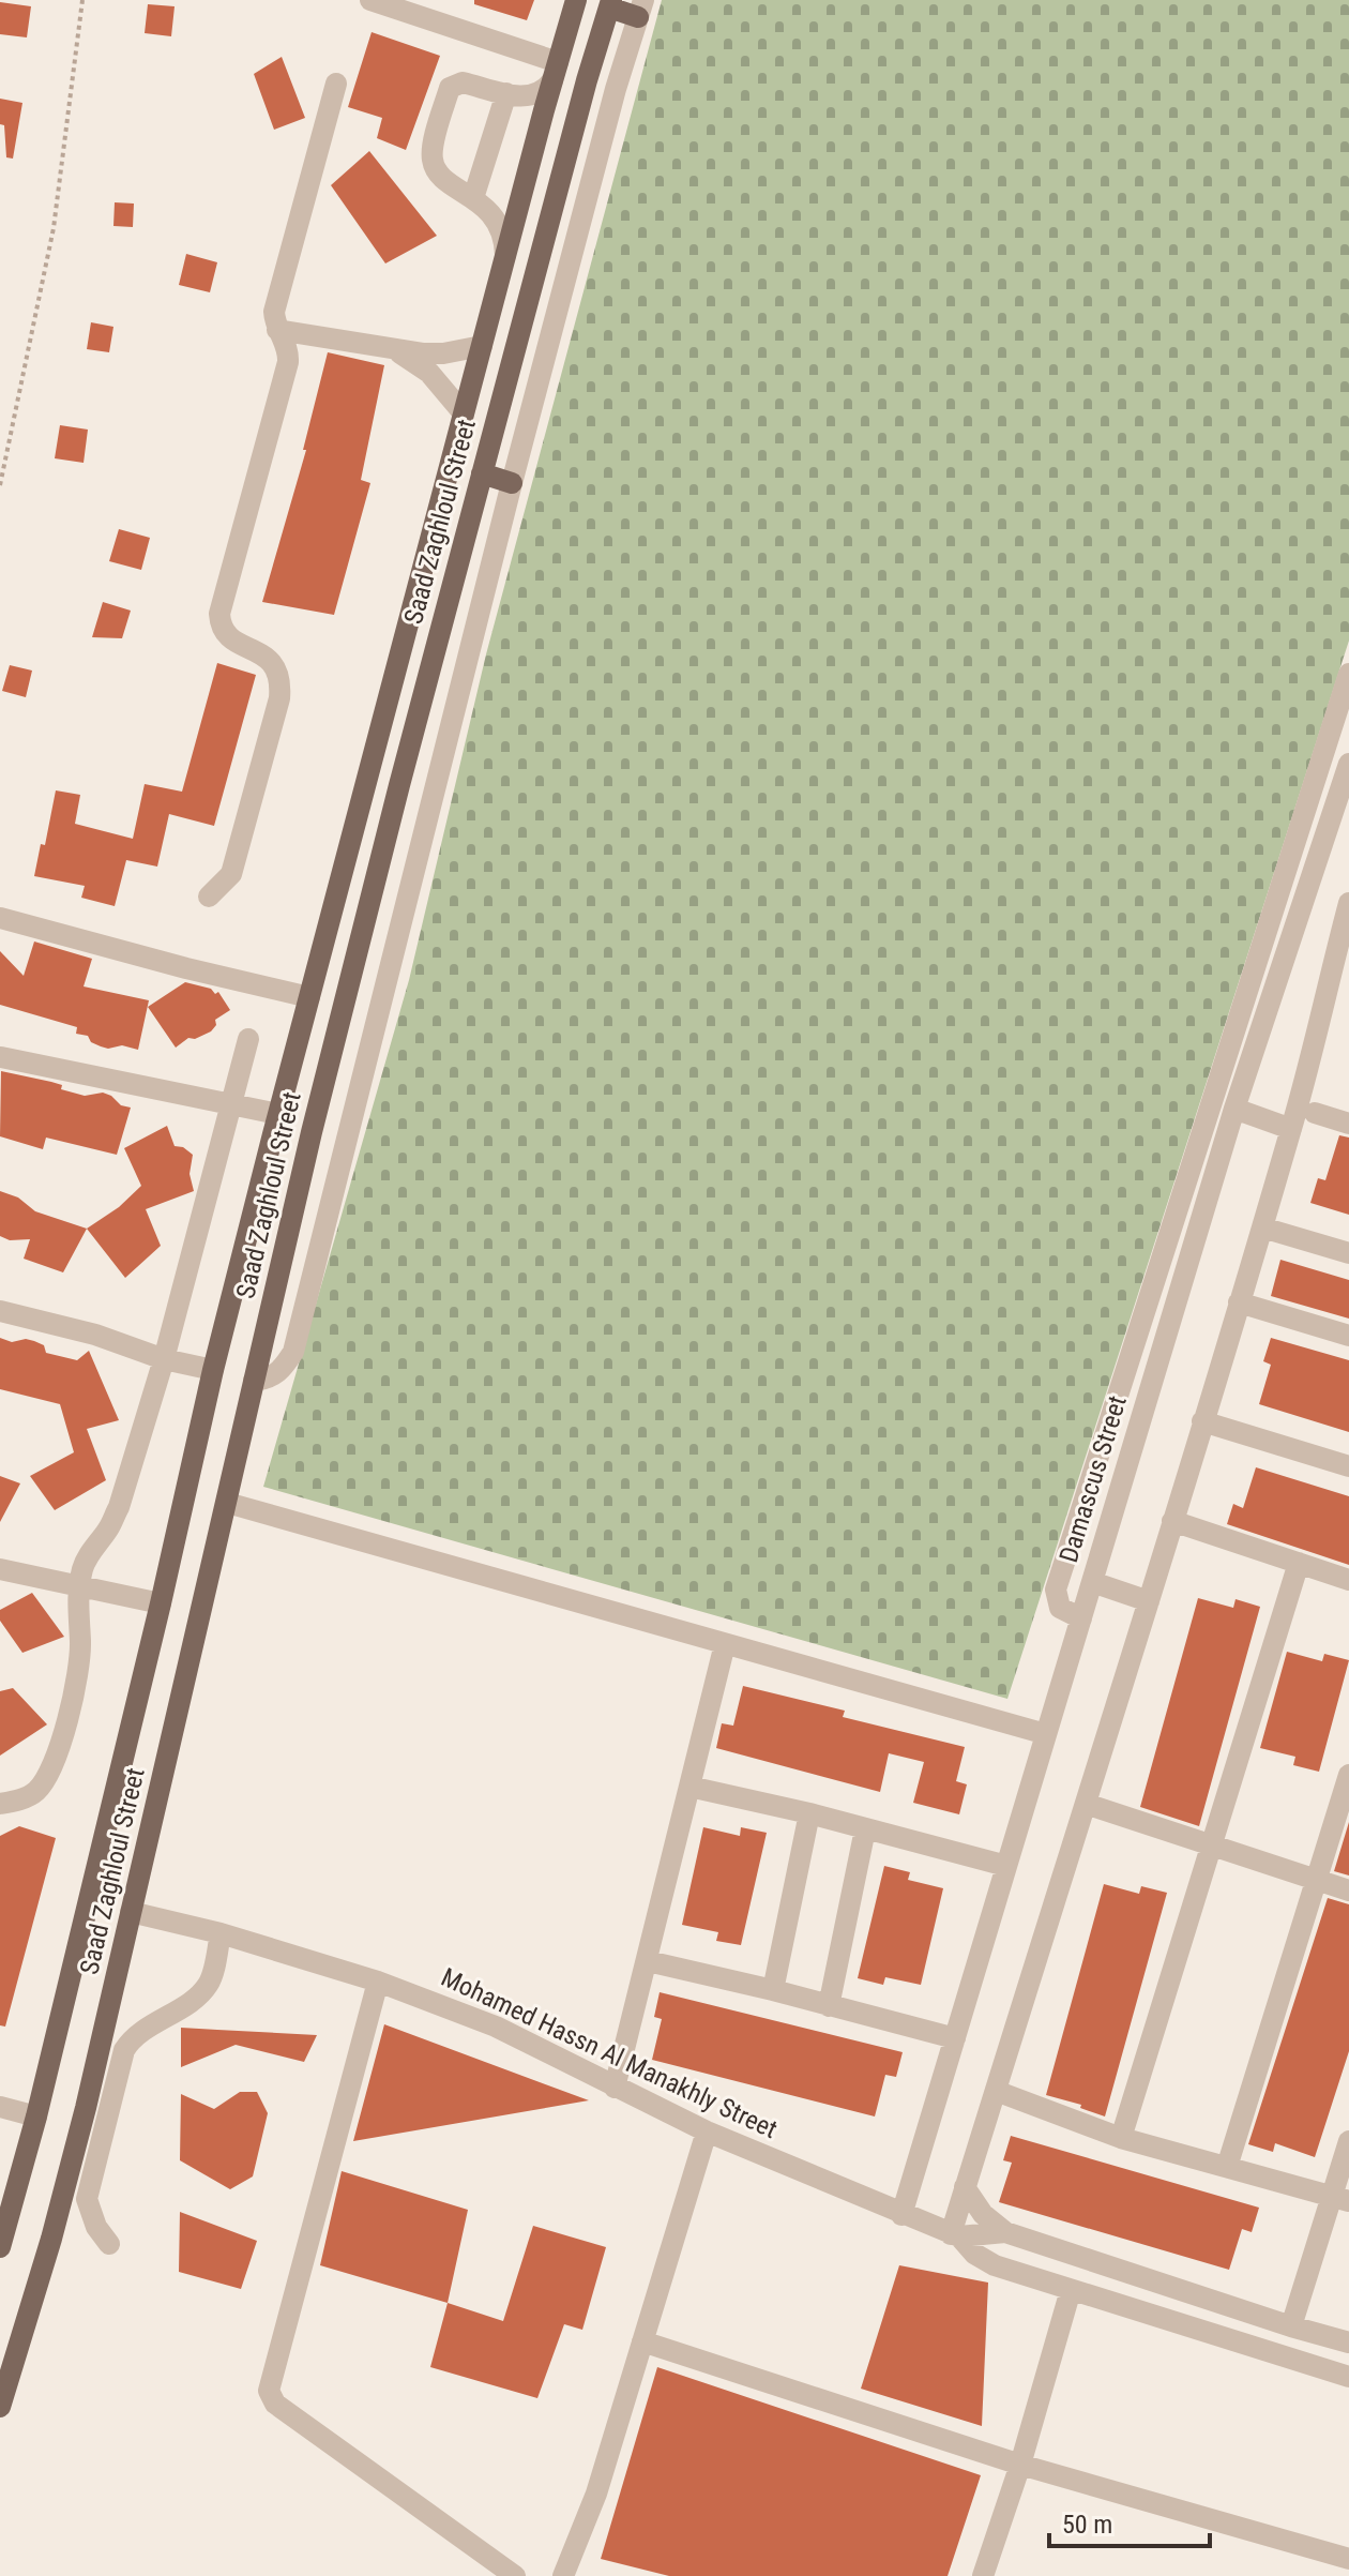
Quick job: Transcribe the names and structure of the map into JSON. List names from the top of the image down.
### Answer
{
  "streets": {
    "main road": ["Saad Zaghloul Street"],
    "street": ["Damascus Street", "Mohamed Hassn Al Manakhly Street"]
  },
  "crossings": [
    ["Saad Zaghloul Street", "Mohamed Hassn Al Manakhly Street"],
    ["Damascus Street", "Mohamed Hassn Al Manakhly Street"]
  ],
  "scale_bar": "50 m"
}
